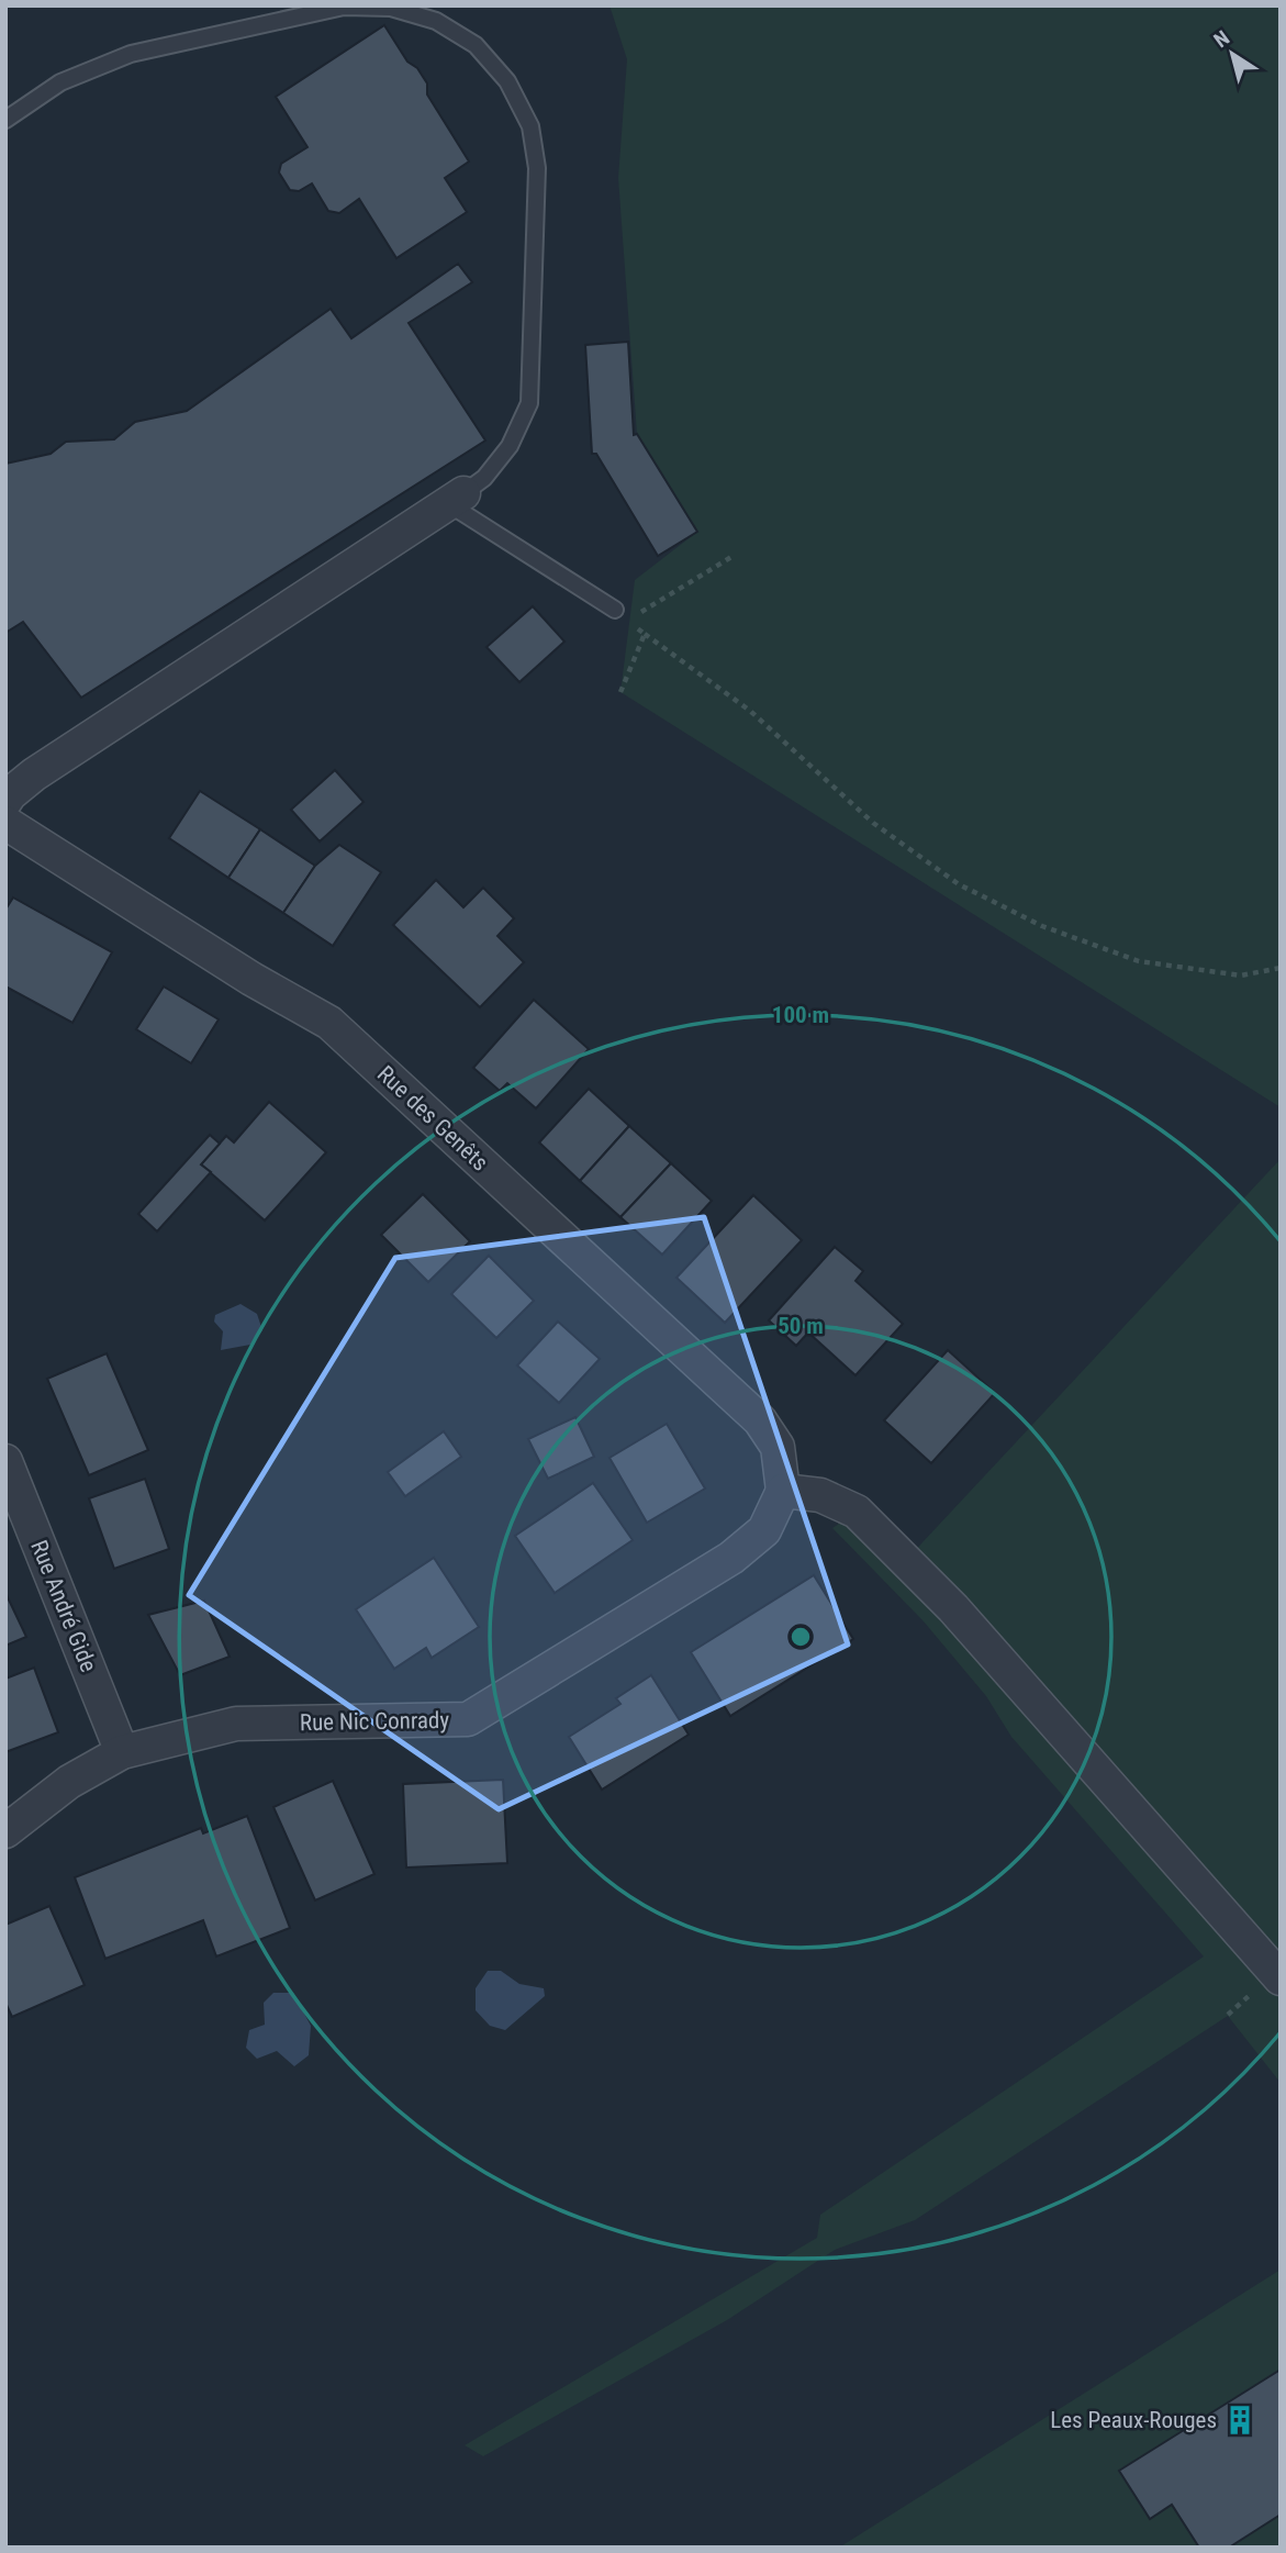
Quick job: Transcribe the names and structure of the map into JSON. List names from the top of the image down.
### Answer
{
  "streets": {
    "street": ["Rue des Genêts", "Rue André Gide", "Rue Nic Conrady"]
  },
  "crossings": [
    ["Rue des Genêts", "Rue Nic Conrady"],
    ["Rue André Gide", "Rue Nic Conrady"]
  ],
  "places": {
    "building": ["Les Peaux-Rouges"]
  },
  "north": "top left",
  "rings": ["100 m", "50 m"]
}
